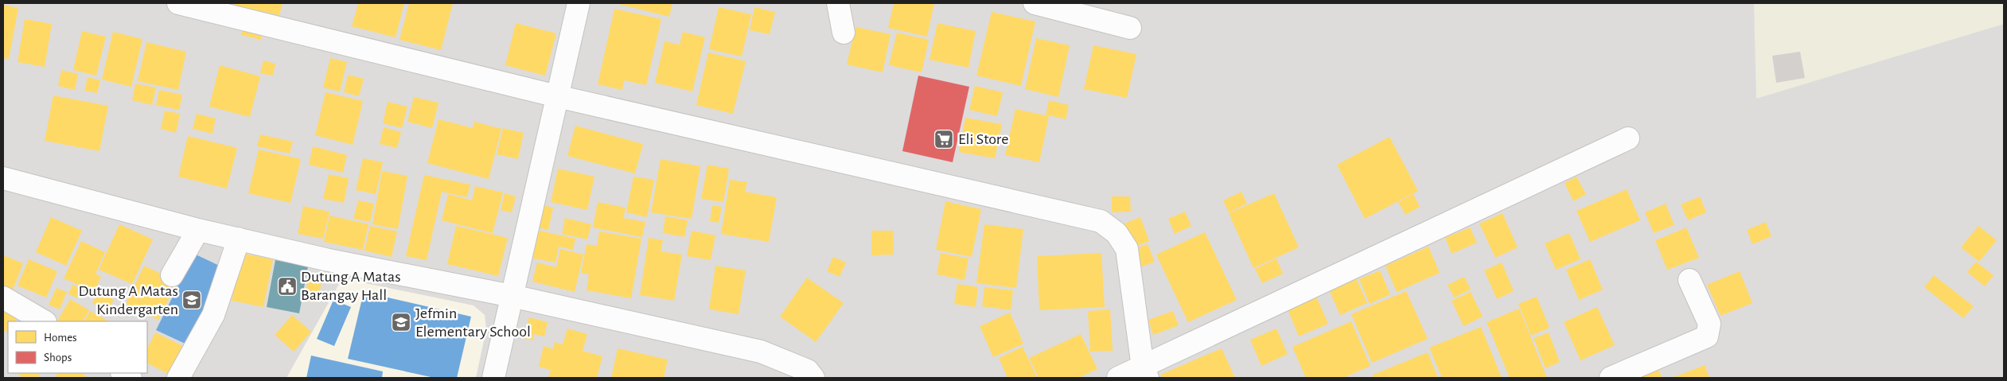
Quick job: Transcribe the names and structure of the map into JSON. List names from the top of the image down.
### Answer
{
  "places": {
    "supermarket": ["Eli Store"],
    "public building": ["Dutung A Matas Barangay Hall"],
    "school or university": ["Dutung A Matas Kindergarten", "Jefmin Elementary School"]
  },
  "legend": ["Homes", "Shops"]
}
